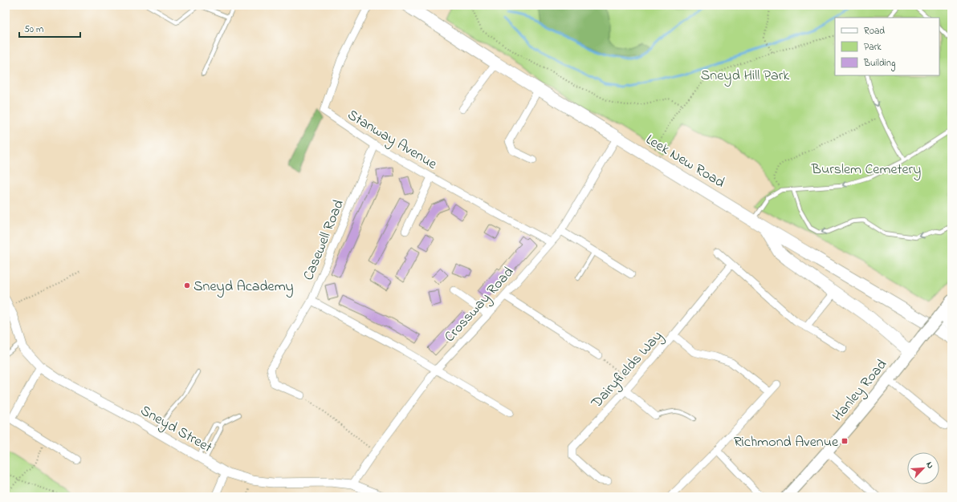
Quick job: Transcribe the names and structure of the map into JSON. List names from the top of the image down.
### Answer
{
  "streets": {
    "highway": ["Leek New Road"],
    "main road": ["Hanley Road"],
    "street": [
      "Stanway Avenue",
      "Casewell Road",
      "Crossway Road",
      "Dairyfields Way",
      "Sneyd Street"
    ]
  },
  "crossings": [
    ["Stanway Avenue", "Casewell Road"],
    ["Stanway Avenue", "Crossway Road"],
    ["Leek New Road", "Crossway Road"],
    ["Crossway Road", "Sneyd Street"]
  ],
  "parks": ["Sneyd Hill Park", "Burslem Cemetery"],
  "places": {
    "other": ["Sneyd Academy"],
    "transit": ["Richmond Avenue"]
  },
  "legend": ["Road", "Park", "Building"],
  "scale_bar": "50 m",
  "north": "top right"
}
